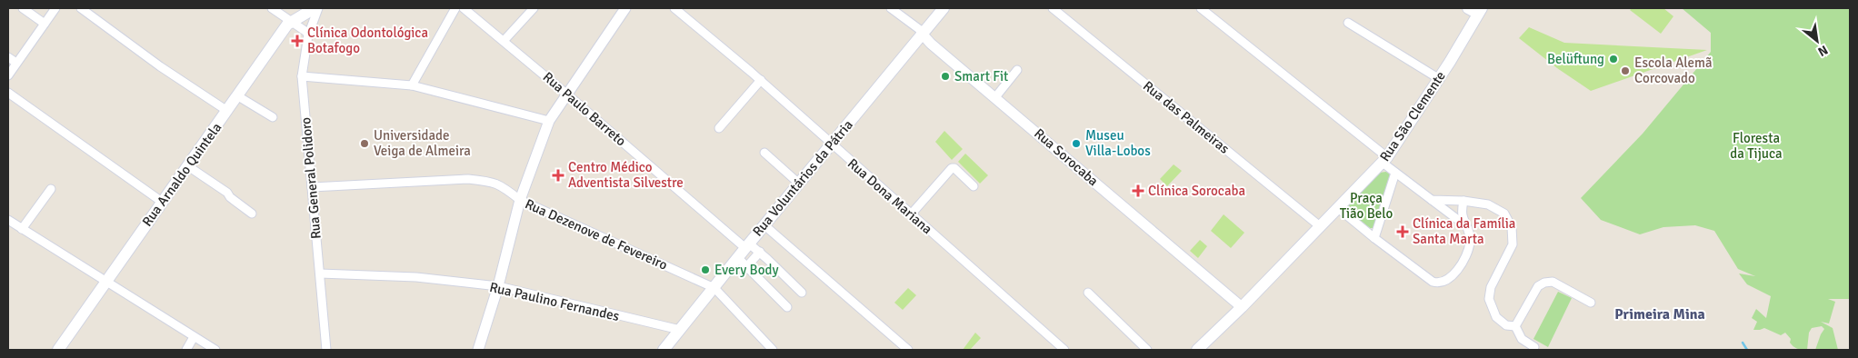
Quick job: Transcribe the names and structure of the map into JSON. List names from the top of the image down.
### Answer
{
  "streets": {
    "main road": ["Rua São Clemente", "Rua Arnaldo Quintela", "Rua Voluntários da Pátria"],
    "street": [
      "Rua Paulo Barreto",
      "Rua das Palmeiras",
      "Rua Sorocaba",
      "Rua General Polidoro",
      "Rua Dona Mariana",
      "Rua Dezenove de Fevereiro",
      "Rua Paulino Fernandes"
    ]
  },
  "crossings": [
    ["Rua Paulo Barreto", "Rua Voluntários da Pátria"],
    ["Rua São Clemente", "Rua das Palmeiras"],
    ["Rua São Clemente", "Rua Sorocaba"],
    ["Rua Sorocaba", "Rua Voluntários da Pátria"],
    ["Rua General Polidoro", "Rua Dezenove de Fevereiro"],
    ["Rua General Polidoro", "Rua Paulino Fernandes"],
    ["Rua Voluntários da Pátria", "Rua Dona Mariana"],
    ["Rua Voluntários da Pátria", "Rua Dezenove de Fevereiro"],
    ["Rua Voluntários da Pátria", "Rua Paulino Fernandes"]
  ],
  "districts": ["Primeira Mina"],
  "parks": ["Floresta da Tijuca", "Praça Tião Belo"],
  "places": {
    "health": [
      "Clínica Odontológica Botafogo",
      "Centro Médico Adventista Silvestre",
      "Clínica Sorocaba",
      "Clínica da Família Santa Marta"
    ],
    "other": [
      "Belüftung",
      "Escola Alemã Corcovado",
      "Smart Fit",
      "Universidade Veiga de Almeira",
      "Museu Villa-Lobos",
      "Every Body"
    ]
  },
  "north": "bottom right"
}
